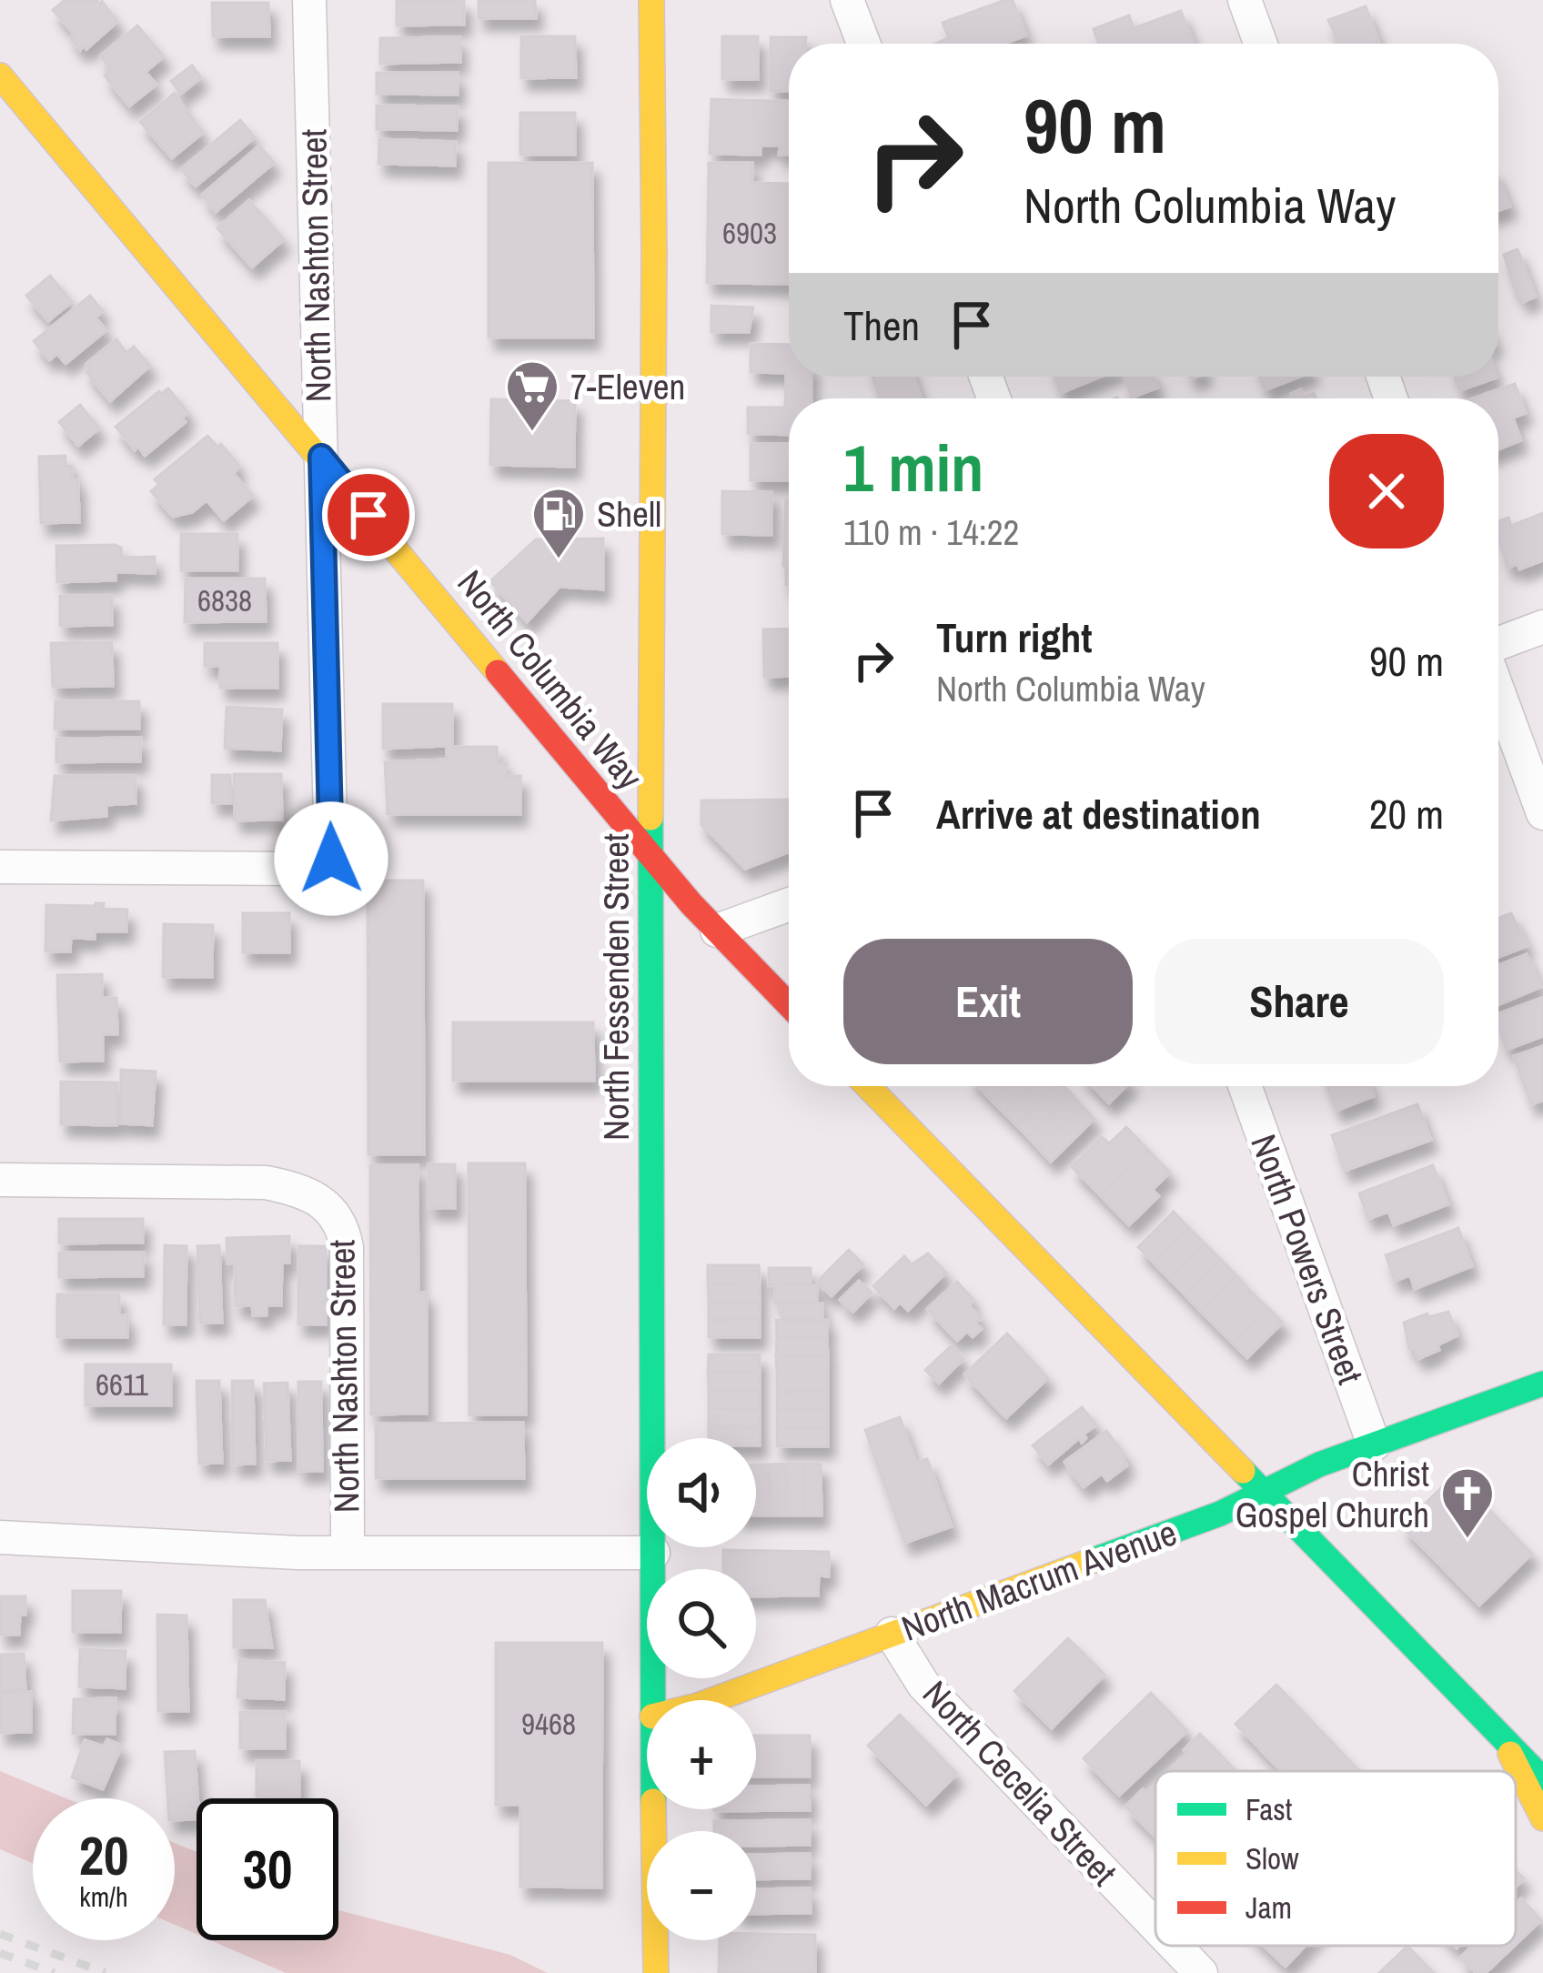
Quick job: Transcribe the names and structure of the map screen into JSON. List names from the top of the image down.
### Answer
{
  "streets": {
    "street": [
      "North Nashton Street",
      "North Columbia Way",
      "North Fessenden Street",
      "North Powers Street",
      "North Macrum Avenue",
      "North Cecelia Street"
    ]
  },
  "crossings": [
    ["North Nashton Street", "North Columbia Way"],
    ["North Columbia Way", "North Fessenden Street"],
    ["North Powers Street", "North Macrum Avenue"],
    ["North Macrum Avenue", "North Cecelia Street"]
  ],
  "places": {
    "supermarket": ["7-Eleven"],
    "fuel station": ["Shell"],
    "church": ["Christ Gospel Church"]
  },
  "house_numbers": [
    "6903",
    "6838",
    "6611",
    "9468"
  ],
  "legend": ["Fast", "Slow", "Jam"],
  "page": {
    "turn": ["90 m", "North Columbia Way"],
    "then": "Then",
    "heading": ["1 min", "110 m · 14:22"],
    "list": [
      {
        "name": "Turn right",
        "note": "North Columbia Way",
        "value": "90 m"
      },
      {
        "name": "Arrive at destination",
        "value": "20 m"
      }
    ],
    "buttons": ["Exit", "Share"],
    "map_buttons": ["+", "−"],
    "speed": "20 km/h",
    "limit": "30"
  }
}
